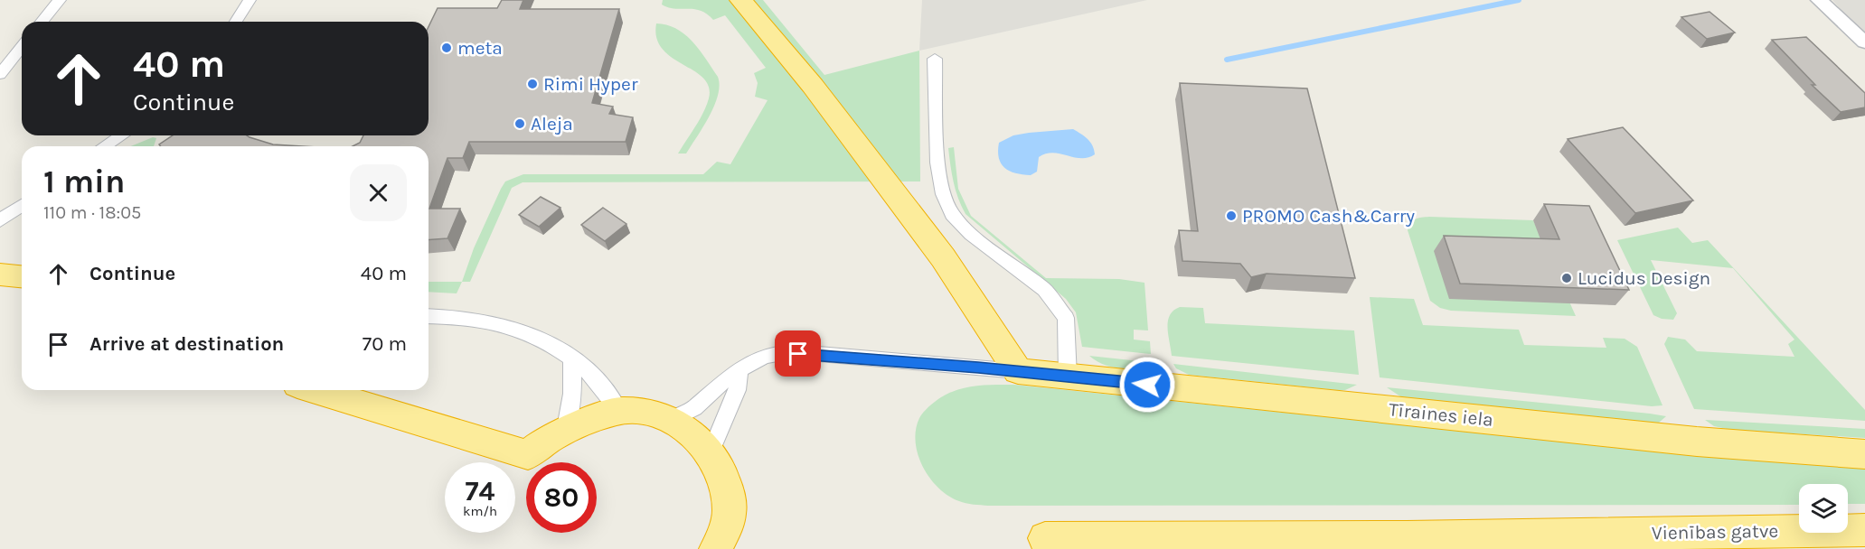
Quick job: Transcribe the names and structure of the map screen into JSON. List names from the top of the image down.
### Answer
{
  "streets": {
    "highway": ["Tīraines iela", "Vienības gatve"]
  },
  "places": [
    "meta",
    "Rimi Hyper",
    "Aleja",
    "PROMO Cash&Carry",
    "Lucidus Design"
  ],
  "page": {
    "turn": ["40 m", "Continue"],
    "heading": ["1 min", "110 m · 18:05"],
    "list": [
      {
        "name": "Continue",
        "value": "40 m"
      },
      {
        "name": "Arrive at destination",
        "value": "70 m"
      }
    ],
    "speed": "74 km/h",
    "limit": "80"
  }
}
